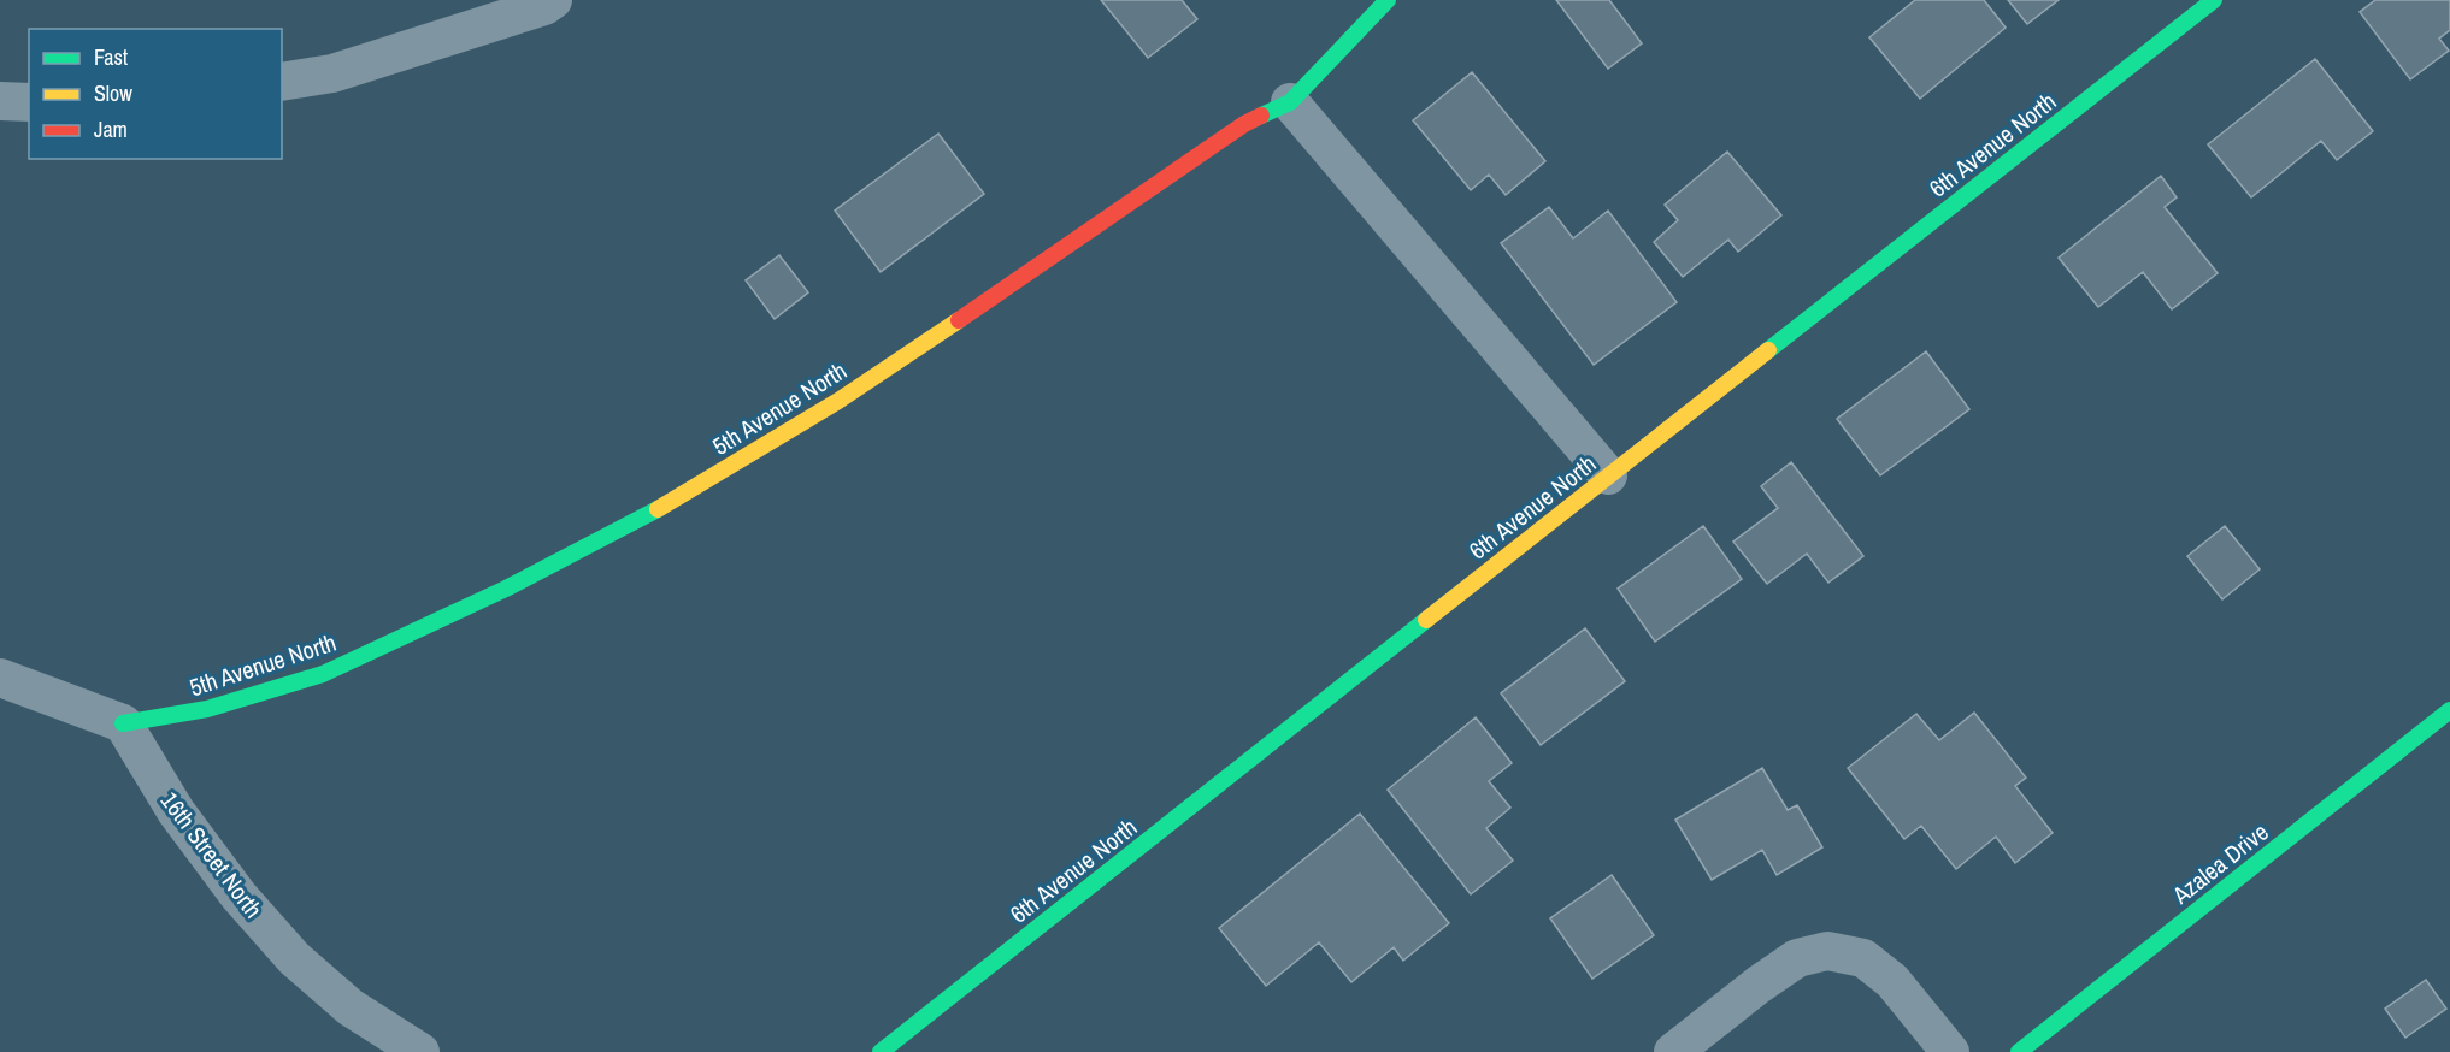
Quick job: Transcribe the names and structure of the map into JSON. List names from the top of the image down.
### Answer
{
  "streets": {
    "street": [
      "6th Avenue North",
      "5th Avenue North",
      "16th Street North",
      "Azalea Drive"
    ]
  },
  "crossings": [
    ["5th Avenue North", "16th Street North"]
  ],
  "legend": ["Fast", "Slow", "Jam"]
}
